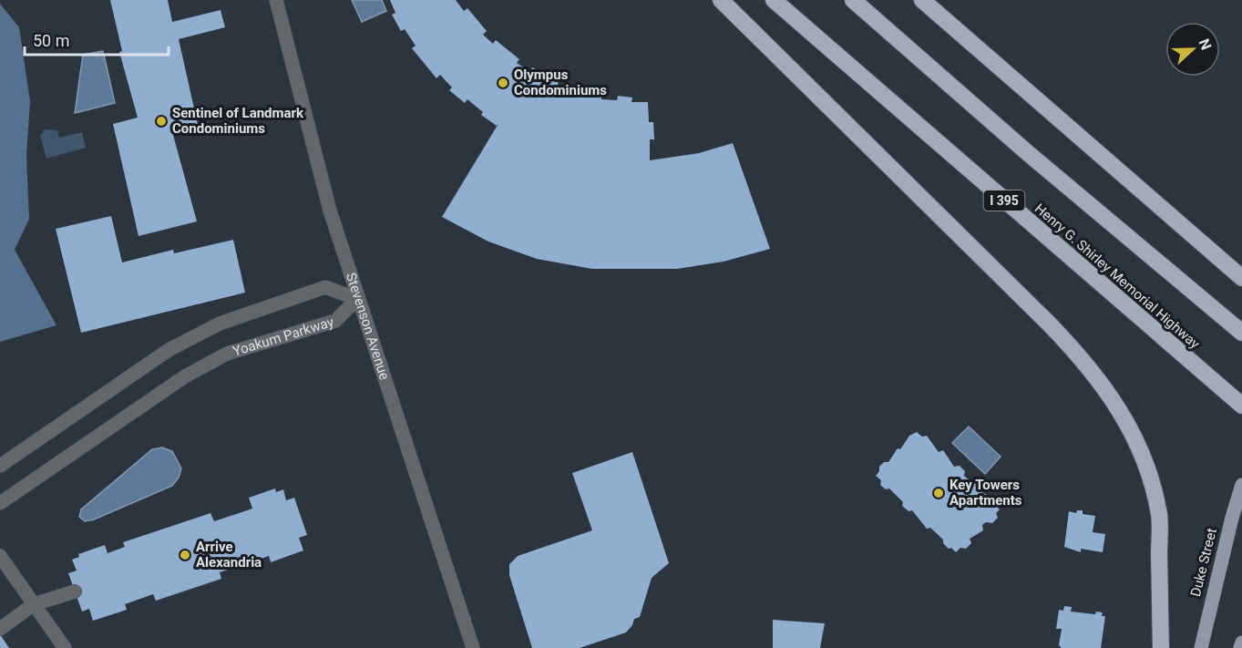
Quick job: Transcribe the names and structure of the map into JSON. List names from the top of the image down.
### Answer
{
  "streets": {
    "highway": ["I 395", "Henry G. Shirley Memorial Highway"],
    "main road": ["Duke Street"],
    "street": ["Stevenson Avenue", "Yoakum Parkway"]
  },
  "crossings": [
    ["Stevenson Avenue", "Yoakum Parkway"]
  ],
  "places": [
    "Olympus Condominiums",
    "Sentinel of Landmark Condominiums",
    "Key Towers Apartments",
    "Arrive Alexandria"
  ],
  "scale_bar": "50 m",
  "north": "right"
}
